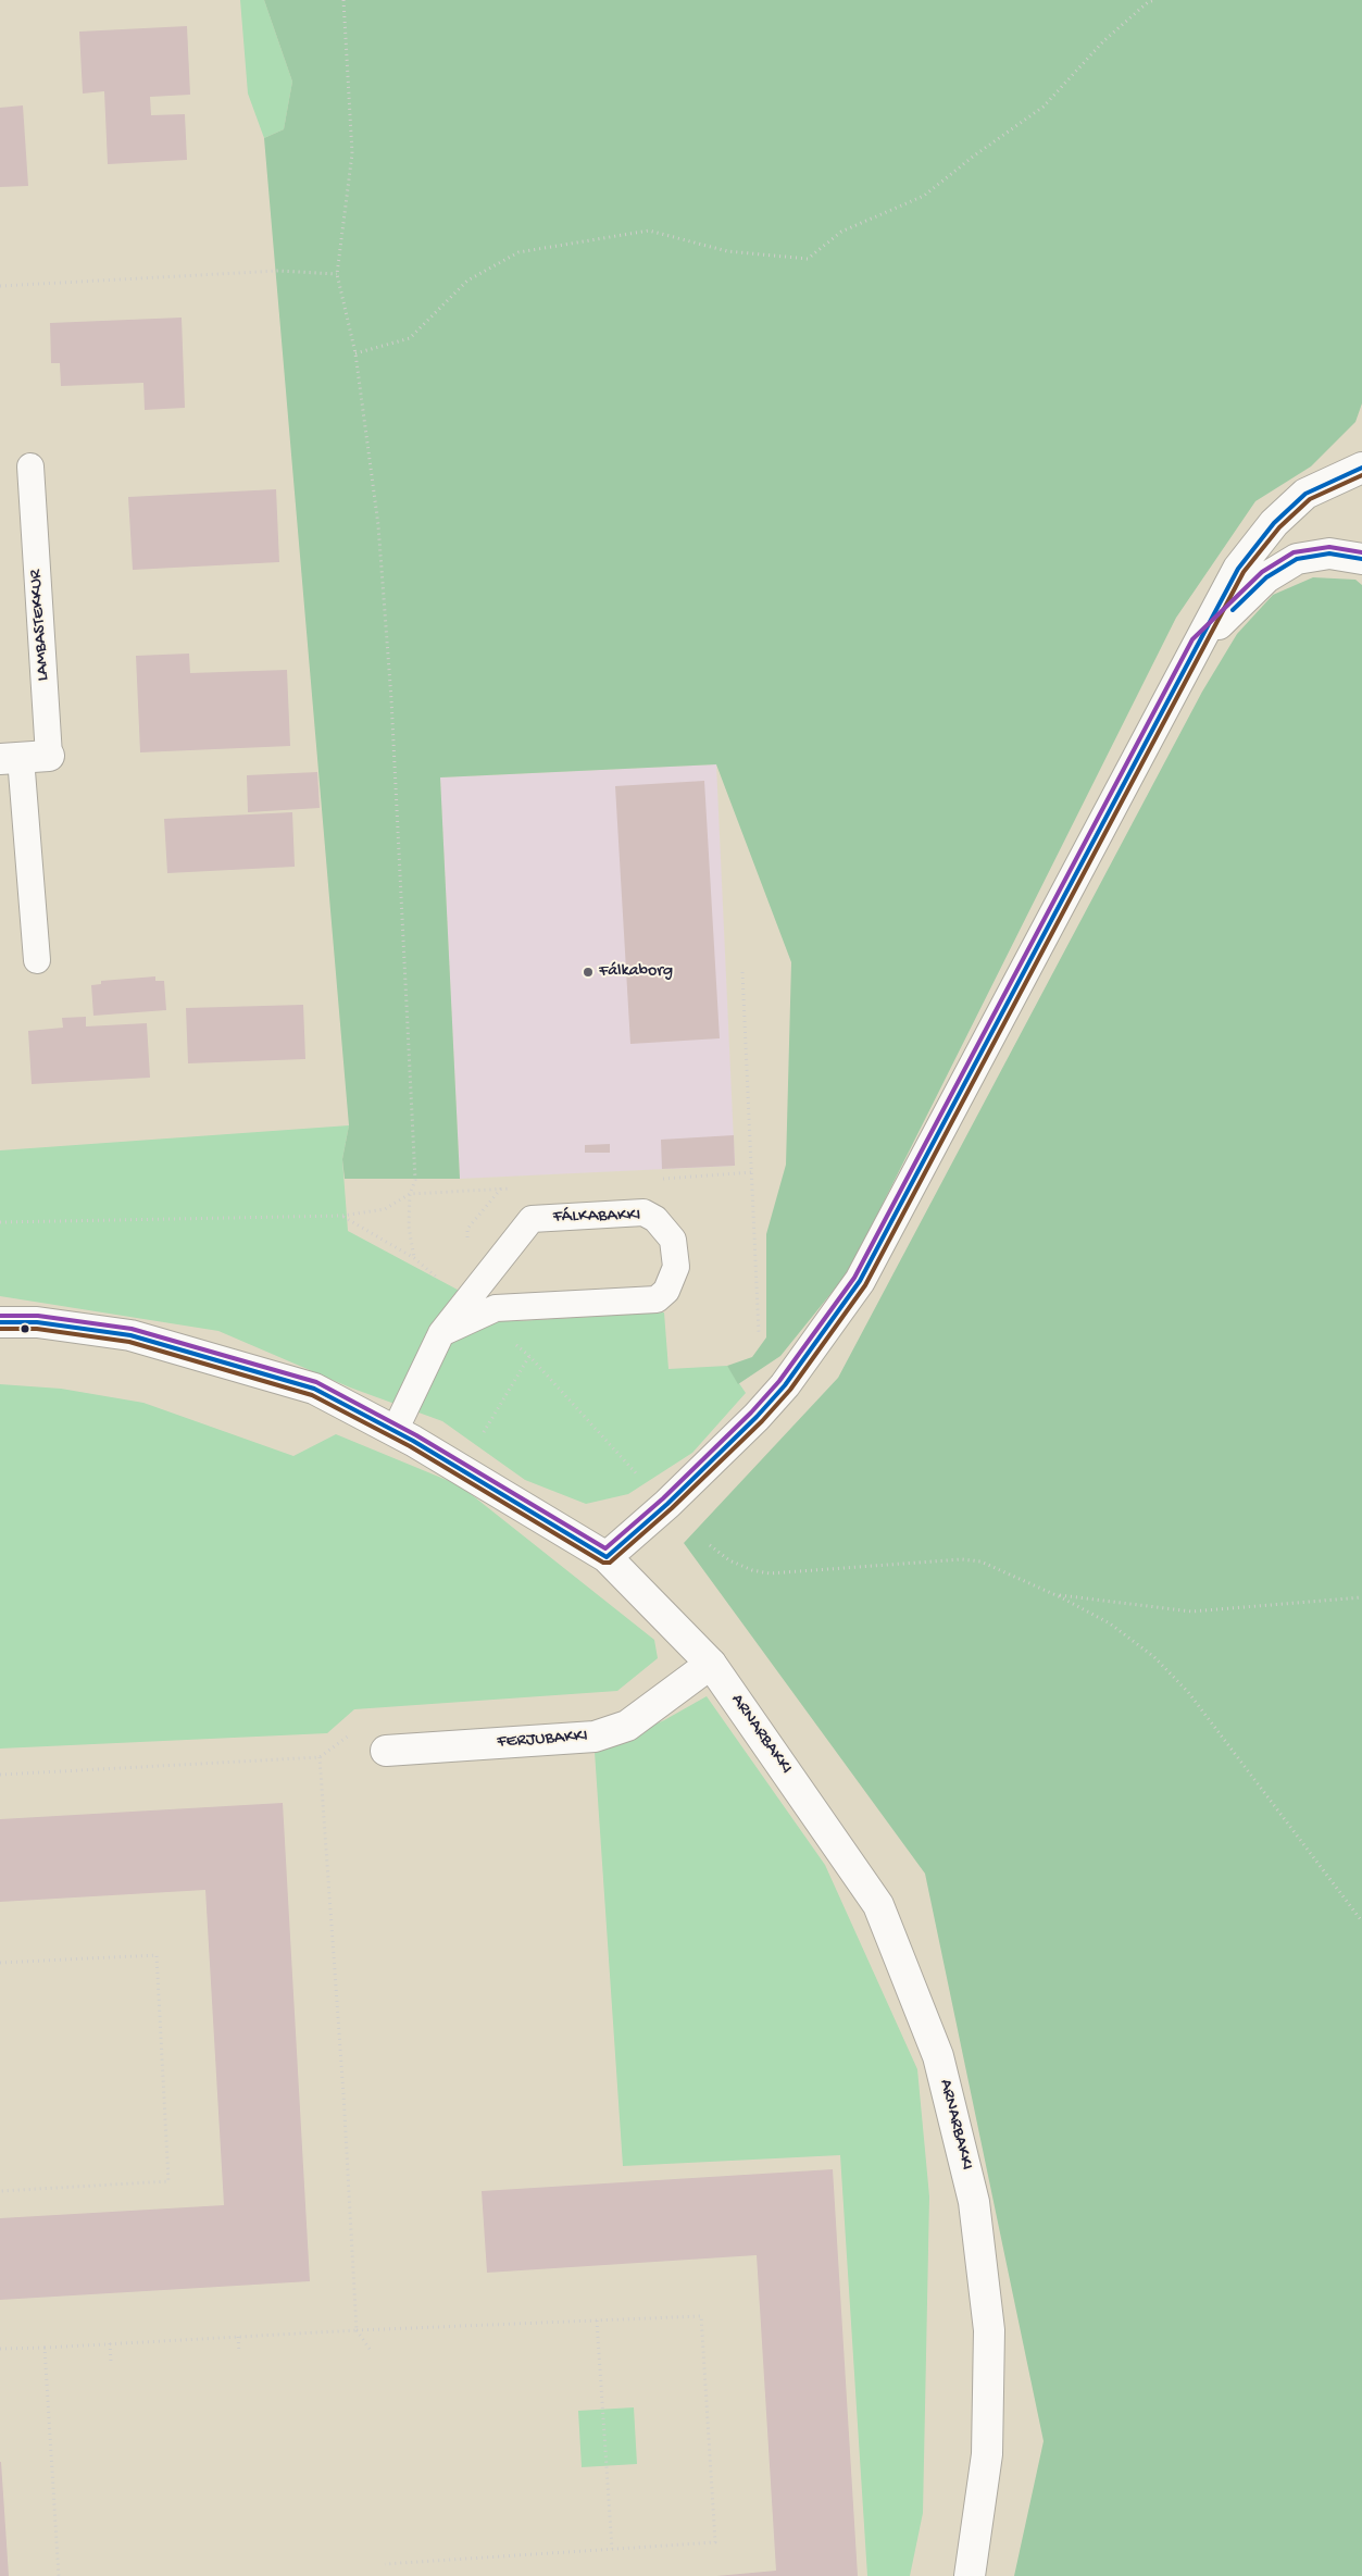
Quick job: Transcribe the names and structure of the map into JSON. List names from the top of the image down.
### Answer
{
  "streets": {
    "street": ["ARNARBAKKI", "FERJUBAKKI"],
    "lane": ["LAMBASTEKKUR", "FÁLKABAKKI"]
  },
  "crossings": [
    ["FÁLKABAKKI", "ARNARBAKKI"],
    ["ARNARBAKKI", "FERJUBAKKI"]
  ],
  "places": ["Fálkaborg"]
}
